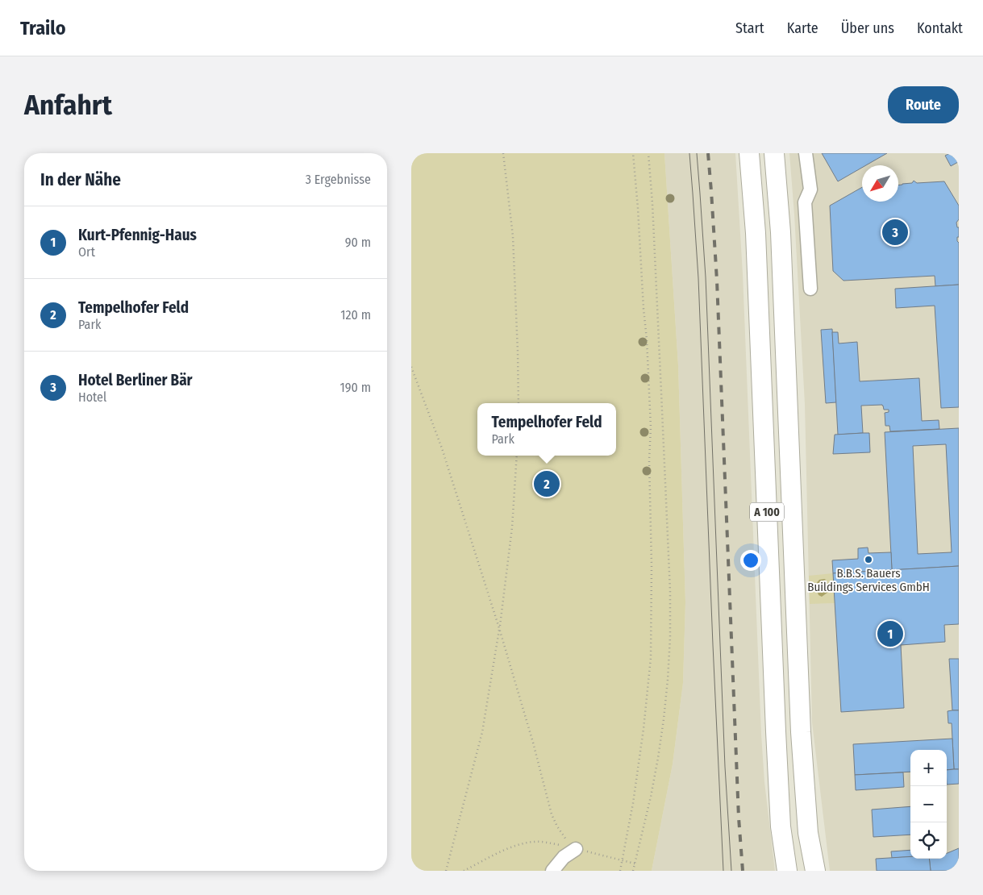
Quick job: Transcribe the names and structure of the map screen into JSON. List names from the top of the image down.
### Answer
{
  "streets": {
    "highway": ["A 100"]
  },
  "places": ["B.B.S. Bauers Buildings Services GmbH"],
  "north": "bottom left",
  "page": {
    "header": "Trailo",
    "nav": [
      "Start",
      "Karte",
      "Über uns",
      "Kontakt"
    ],
    "buttons": "Route",
    "title": "Anfahrt",
    "heading": ["In der Nähe", "3 Ergebnisse"],
    "list": [
      {
        "mark": "1",
        "name": "Kurt-Pfennig-Haus",
        "note": "Ort",
        "value": "90 m"
      },
      {
        "mark": "2",
        "name": "Tempelhofer Feld",
        "note": "Park",
        "value": "120 m"
      },
      {
        "mark": "3",
        "name": "Hotel Berliner Bär",
        "note": "Hotel",
        "value": "190 m"
      }
    ],
    "pins": ["3", "2", "1"],
    "popup": ["Tempelhofer Feld", "Park"],
    "map_buttons": ["+", "−"]
  }
}
